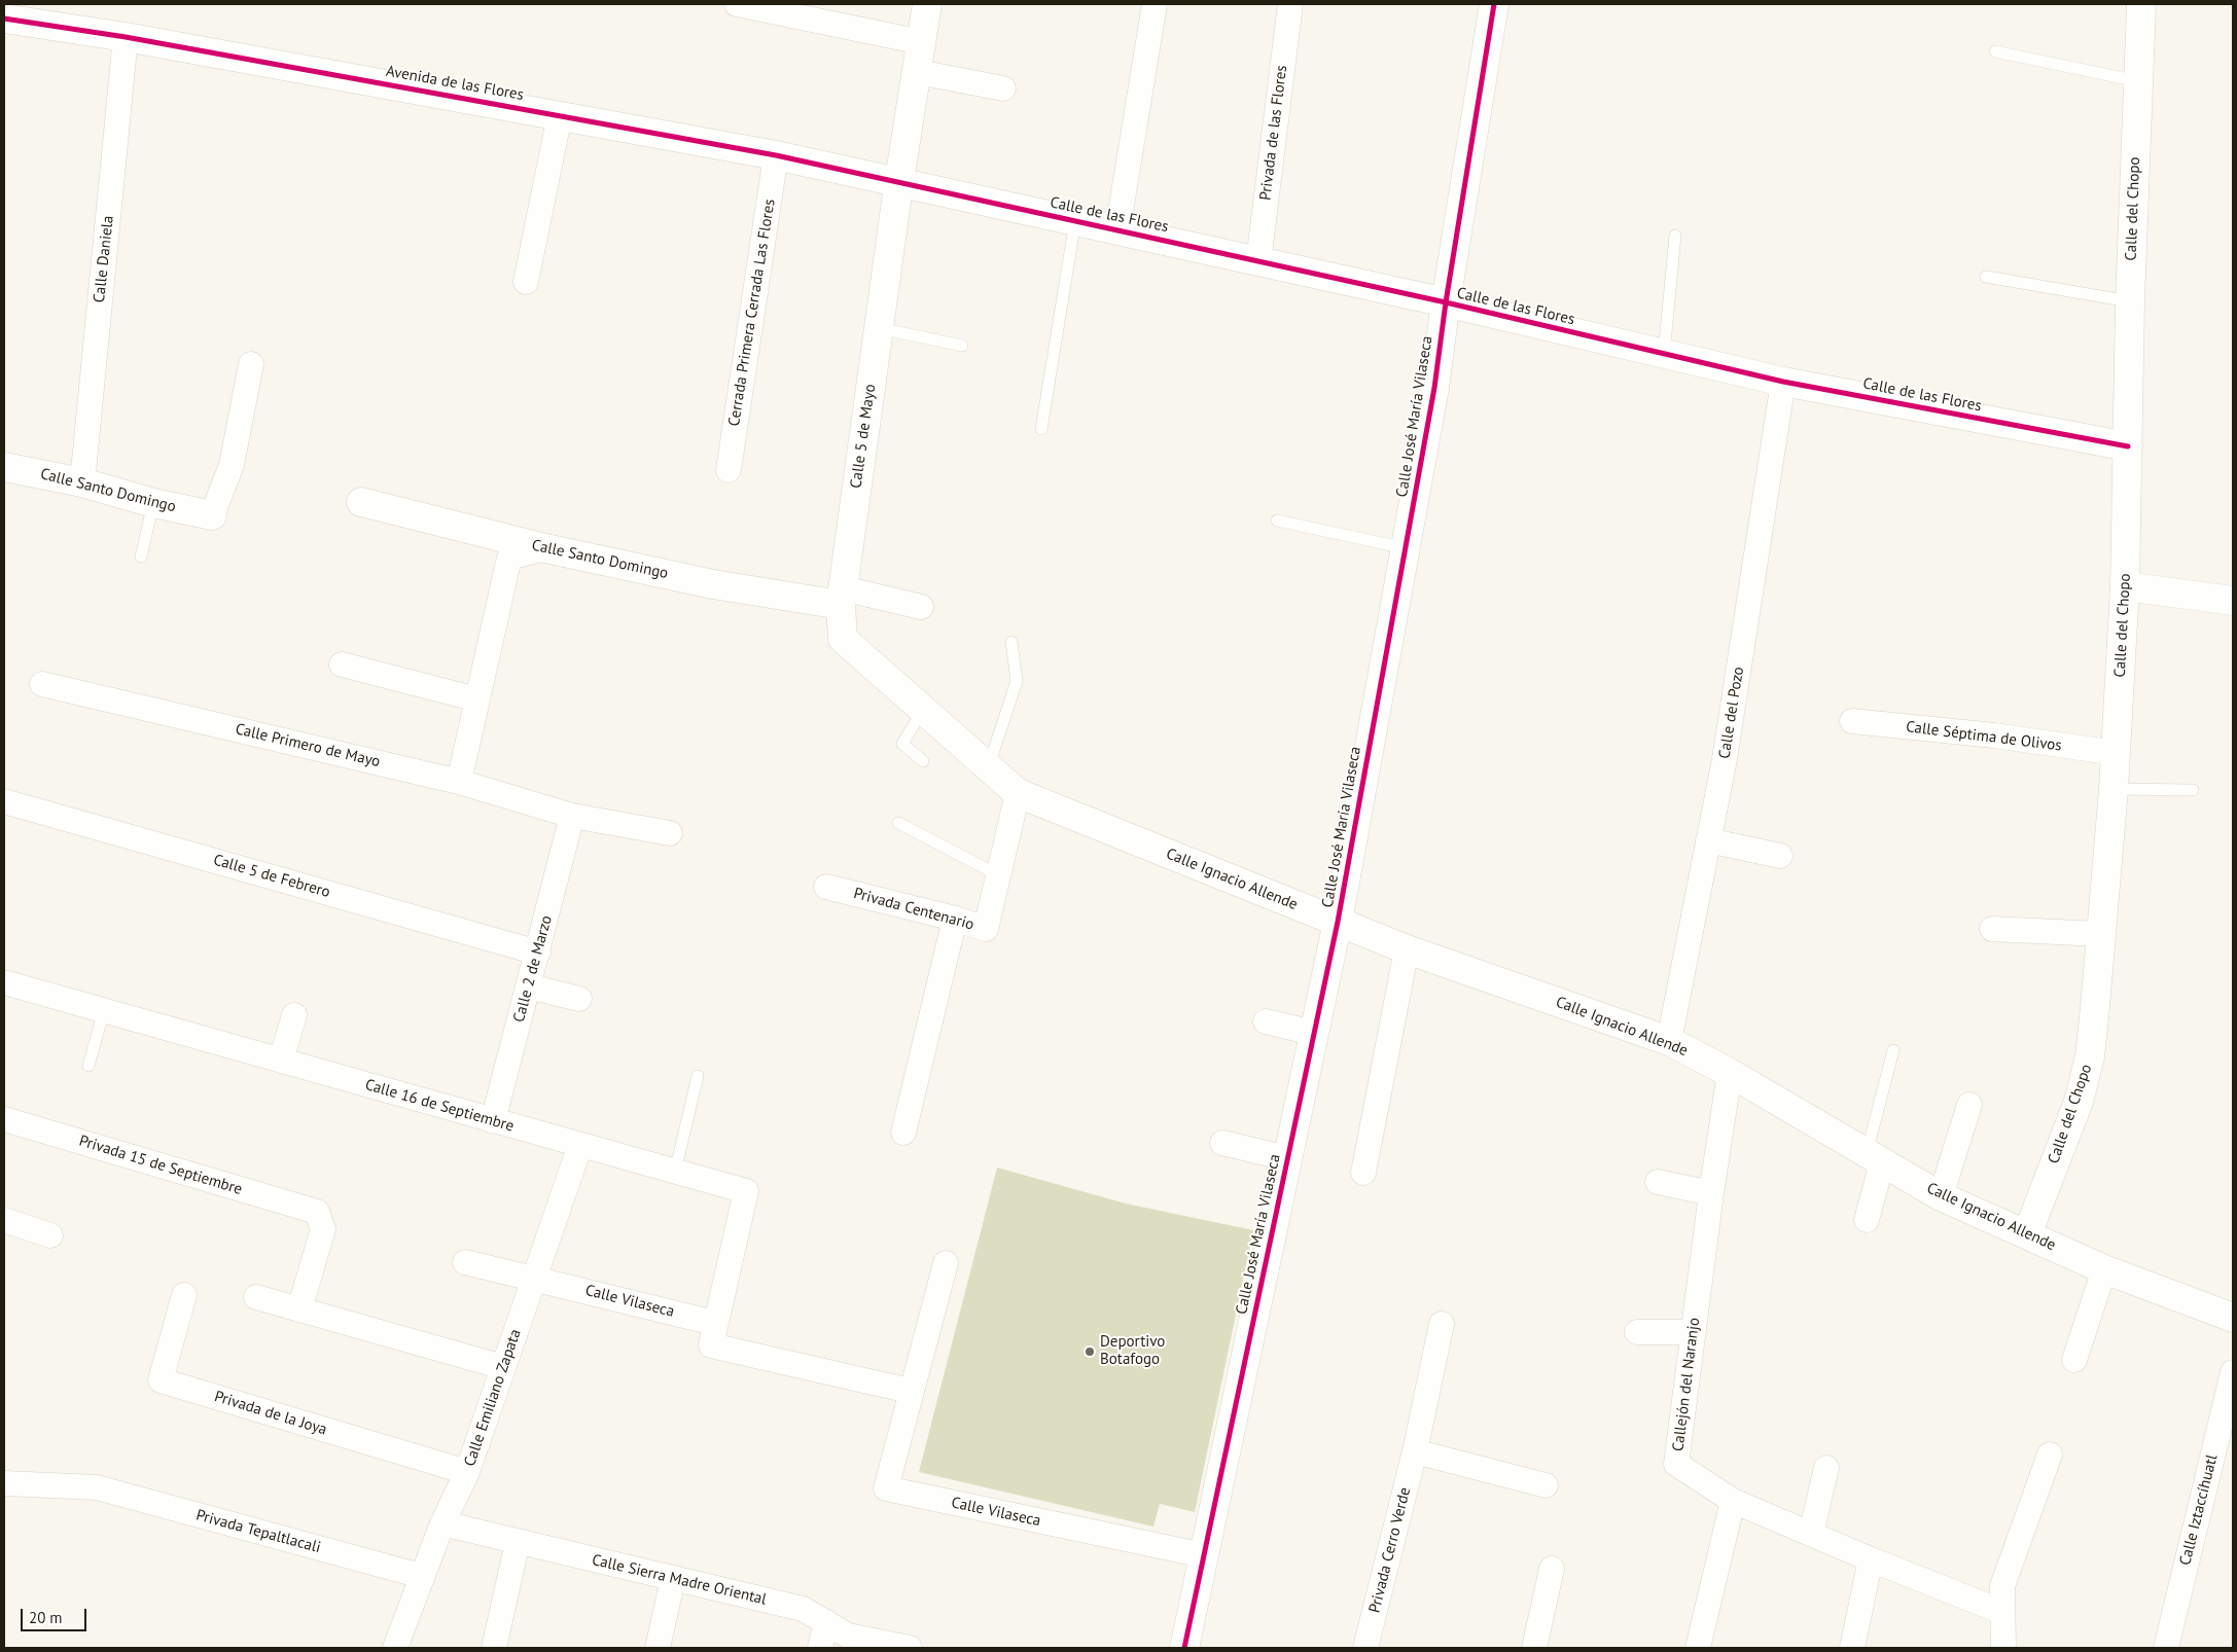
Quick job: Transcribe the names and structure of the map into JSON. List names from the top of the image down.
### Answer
{
  "streets": {
    "street": [
      "Avenida de las Flores",
      "Privada de las Flores",
      "Calle del Chopo",
      "Calle de las Flores",
      "Calle Daniela",
      "Cerrada Primera Cerrada Las Flores",
      "Calle José María Vilaseca",
      "Calle 5 de Mayo",
      "Calle Santo Domingo",
      "Calle del Pozo",
      "Calle Séptima de Olivos",
      "Calle Primero de Mayo",
      "Calle 5 de Febrero",
      "Calle Ignacio Allende",
      "Privada Centenario",
      "Calle 2 de Marzo",
      "Calle 16 de Septiembre",
      "Privada 15 de Septiembre",
      "Calle Vilaseca",
      "Callejón del Naranjo",
      "Calle Emiliano Zapata",
      "Privada de la Joya",
      "Calle Iztaccíhuatl",
      "Privada Tepaltlacali",
      "Privada Cerro Verde",
      "Calle Sierra Madre Oriental"
    ]
  },
  "crossings": [
    ["Avenida de las Flores", "Calle de las Flores"],
    ["Avenida de las Flores", "Calle Daniela"],
    ["Avenida de las Flores", "Cerrada Primera Cerrada Las Flores"],
    ["Avenida de las Flores", "Calle 5 de Mayo"],
    ["Privada de las Flores", "Calle de las Flores"],
    ["Calle del Chopo", "Calle de las Flores"],
    ["Calle del Chopo", "Calle Séptima de Olivos"],
    ["Calle del Chopo", "Calle Ignacio Allende"],
    ["Calle de las Flores", "Calle José María Vilaseca"],
    ["Calle de las Flores", "Calle 5 de Mayo"],
    ["Calle de las Flores", "Calle del Pozo"],
    ["Calle Daniela", "Calle Santo Domingo"],
    ["Calle José María Vilaseca", "Calle Ignacio Allende"],
    ["Calle José María Vilaseca", "Calle Vilaseca"],
    ["Calle 5 de Mayo", "Calle Santo Domingo"],
    ["Calle 5 de Mayo", "Calle Ignacio Allende"],
    ["Calle 5 de Mayo", "Privada Centenario"],
    ["Calle del Pozo", "Calle Ignacio Allende"],
    ["Calle Primero de Mayo", "Calle 2 de Marzo"],
    ["Calle 5 de Febrero", "Calle 2 de Marzo"],
    ["Calle Ignacio Allende", "Privada Centenario"],
    ["Calle Ignacio Allende", "Callejón del Naranjo"],
    ["Calle 2 de Marzo", "Calle 16 de Septiembre"],
    ["Calle 16 de Septiembre", "Calle Vilaseca"],
    ["Calle 16 de Septiembre", "Calle Emiliano Zapata"],
    ["Calle Vilaseca", "Calle Emiliano Zapata"],
    ["Calle Emiliano Zapata", "Privada de la Joya"],
    ["Calle Emiliano Zapata", "Privada Tepaltlacali"],
    ["Calle Emiliano Zapata", "Calle Sierra Madre Oriental"]
  ],
  "places": ["Deportivo Botafogo"],
  "scale_bar": "20 m"
}
